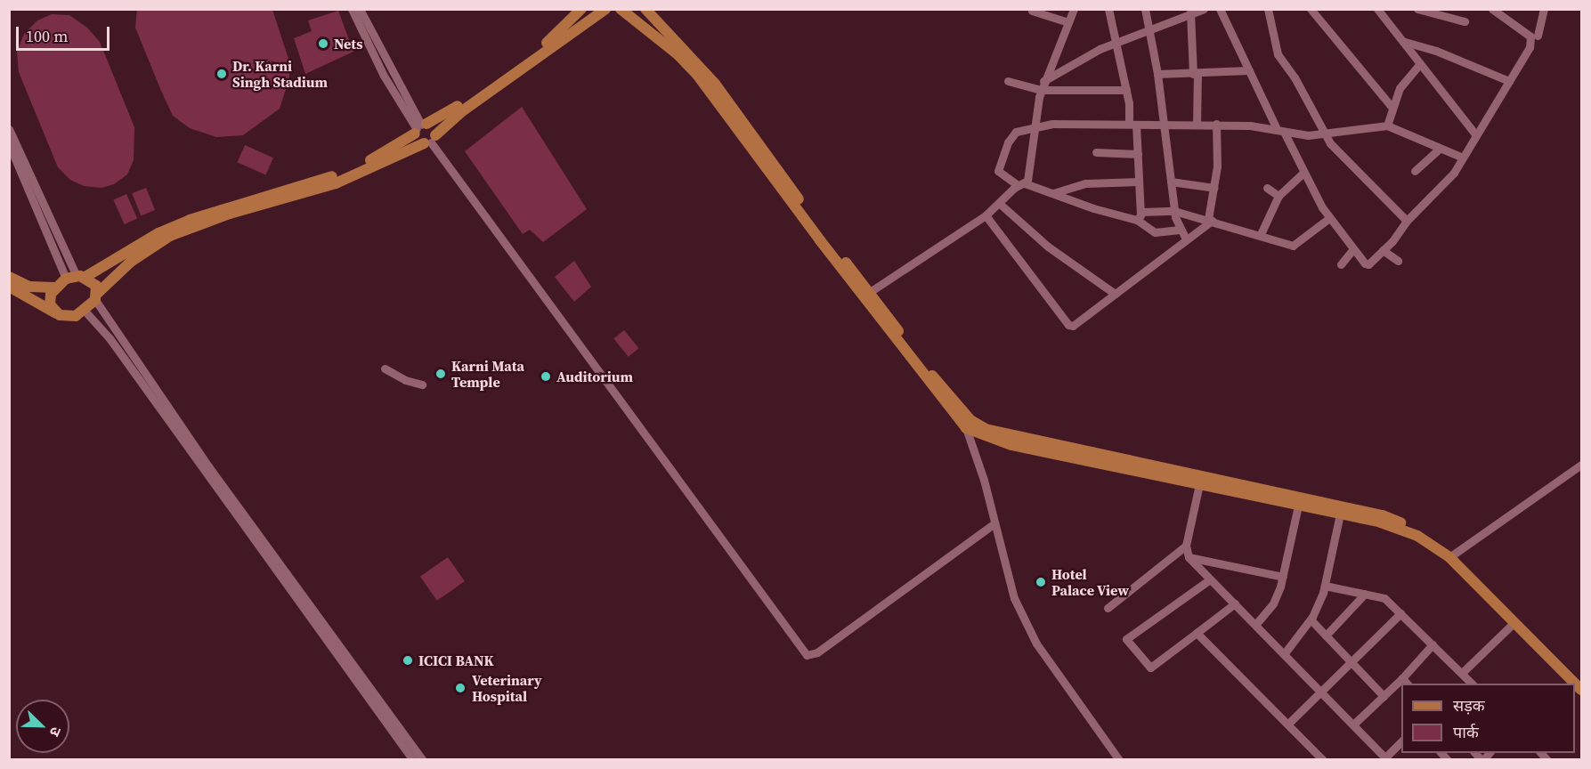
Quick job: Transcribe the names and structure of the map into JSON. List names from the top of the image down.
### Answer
{
  "places": [
    "Nets",
    "Dr. Karni Singh Stadium",
    "Karni Mata Temple",
    "Auditorium",
    "Hotel Palace View",
    "ICICI BANK",
    "Veterinary Hospital"
  ],
  "legend": ["सड़क", "पार्क"],
  "scale_bar": "100 m",
  "north": "bottom right"
}
